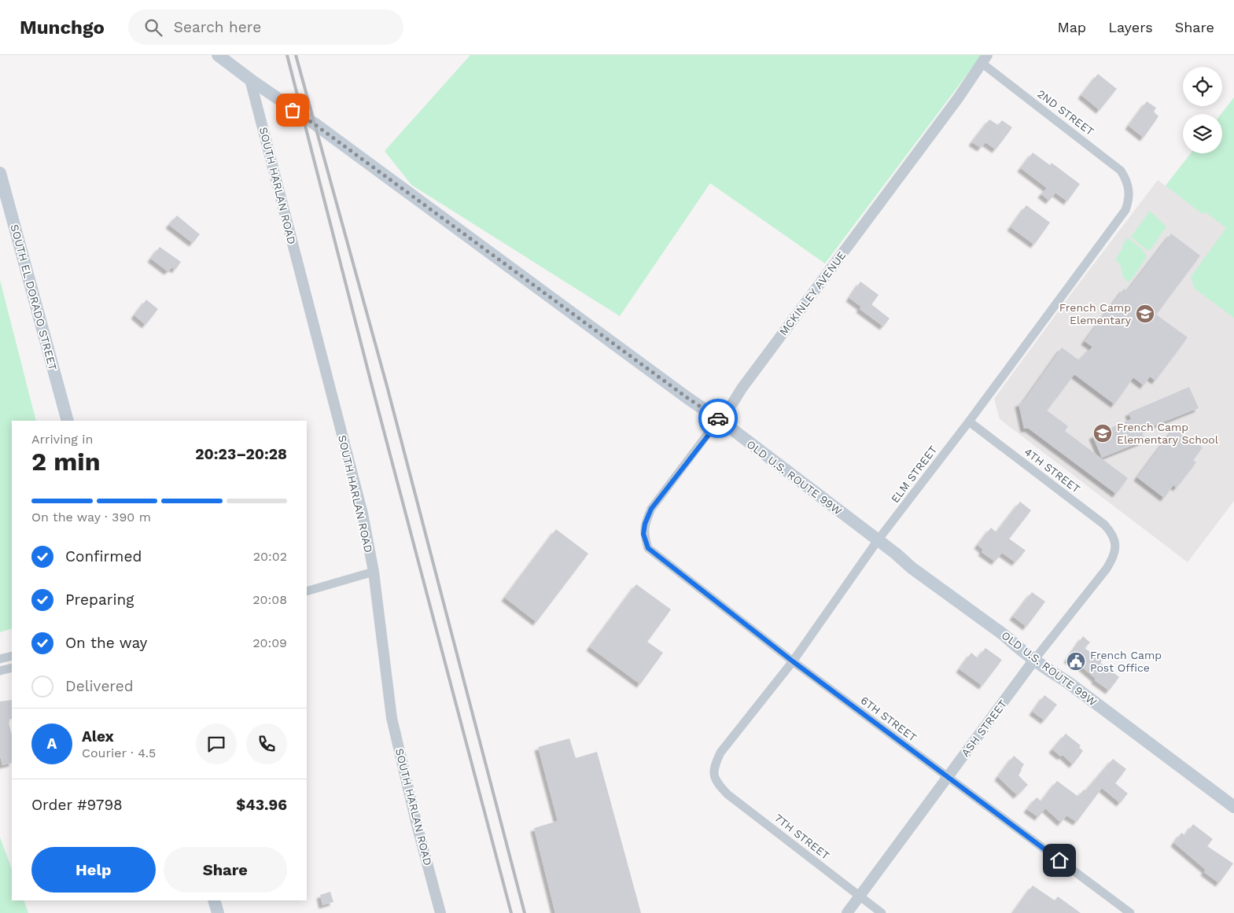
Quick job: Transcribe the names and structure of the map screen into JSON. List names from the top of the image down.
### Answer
{
  "streets": {
    "main road": ["SOUTH EL DORADO STREET", "OLD U.S. ROUTE 99W"],
    "street": [
      "2ND STREET",
      "SOUTH HARLAN ROAD",
      "MCKINLEY AVENUE",
      "4TH STREET",
      "ELM STREET",
      "6TH STREET",
      "ASH STREET",
      "7TH STREET"
    ]
  },
  "crossings": [
    ["2ND STREET", "MCKINLEY AVENUE"],
    ["2ND STREET", "ELM STREET"],
    ["SOUTH HARLAN ROAD", "OLD U.S. ROUTE 99W"],
    ["MCKINLEY AVENUE", "OLD U.S. ROUTE 99W"],
    ["MCKINLEY AVENUE", "6TH STREET"],
    ["4TH STREET", "ELM STREET"],
    ["4TH STREET", "ASH STREET"],
    ["ELM STREET", "OLD U.S. ROUTE 99W"],
    ["ELM STREET", "6TH STREET"],
    ["ELM STREET", "7TH STREET"],
    ["OLD U.S. ROUTE 99W", "ASH STREET"],
    ["6TH STREET", "ASH STREET"],
    ["ASH STREET", "7TH STREET"]
  ],
  "places": {
    "school or university": ["French Camp Elementary", "French Camp Elementary School"],
    "public building": ["French Camp Post Office"]
  },
  "page": {
    "header": "Munchgo",
    "search": "Search here",
    "nav": ["Map", "Layers", "Share"],
    "heading": ["2 min", "Arriving in", "20:23–20:28"],
    "panel": [
      "Alex",
      "Courier · 4.5",
      "Order #9798",
      "$43.96"
    ],
    "bar": "On the way · 390 m",
    "list": [
      ["Confirmed", "20:02"],
      ["Preparing", "20:08"],
      ["On the way", "20:09"],
      "Delivered"
    ],
    "round": "A",
    "buttons": ["Help", "Share"]
  }
}
